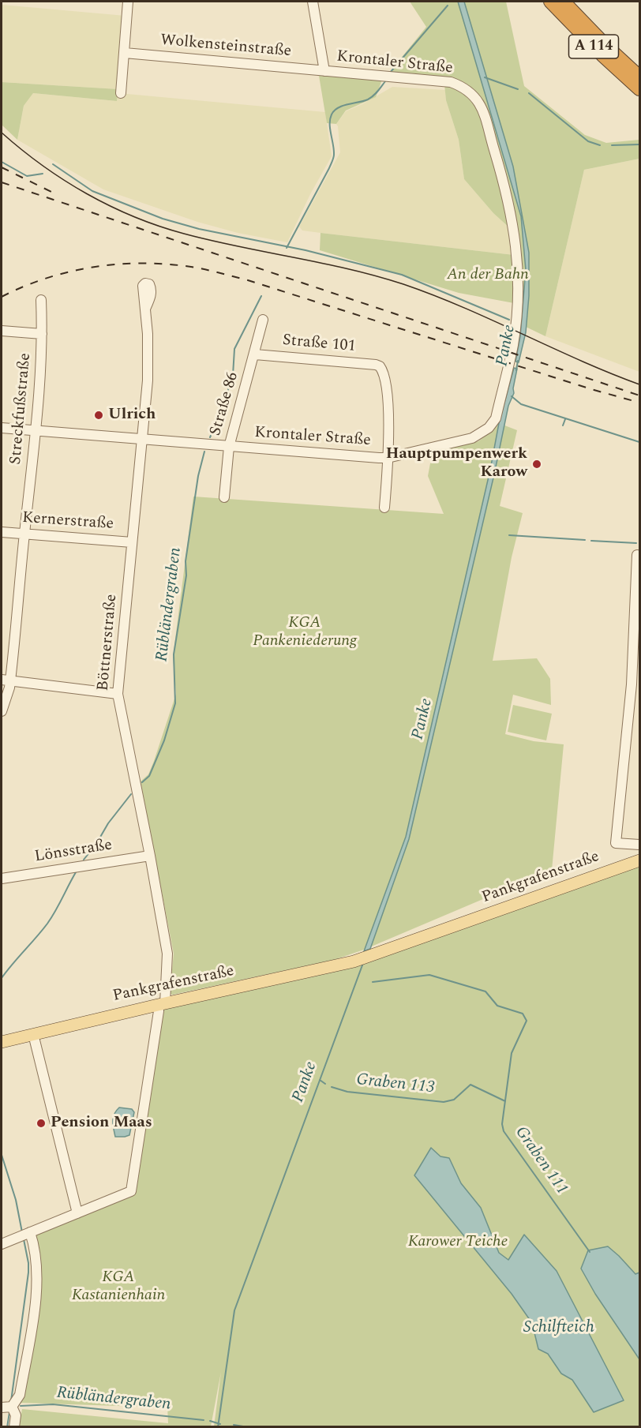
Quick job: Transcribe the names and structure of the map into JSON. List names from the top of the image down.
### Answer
{
  "streets": {
    "highway": ["A 114"],
    "main road": ["Pankgrafenstraße"],
    "street": [
      "Wolkensteinstraße",
      "Krontaler Straße",
      "Straße 101",
      "Straße 86",
      "Streckfußstraße",
      "Kernerstraße",
      "Böttnerstraße",
      "Lönsstraße"
    ]
  },
  "crossings": [
    ["Wolkensteinstraße", "Krontaler Straße"],
    ["Krontaler Straße", "Straße 101"],
    ["Krontaler Straße", "Straße 86"],
    ["Krontaler Straße", "Streckfußstraße"],
    ["Krontaler Straße", "Böttnerstraße"],
    ["Straße 101", "Straße 86"],
    ["Streckfußstraße", "Kernerstraße"],
    ["Kernerstraße", "Böttnerstraße"],
    ["Böttnerstraße", "Lönsstraße"],
    ["Böttnerstraße", "Pankgrafenstraße"]
  ],
  "water": [
    "Panke",
    "Rübländergraben",
    "Graben 113",
    "Graben 111",
    "Schilfteich"
  ],
  "parks": [
    "An der Bahn",
    "KGA Pankeniederung",
    "Karower Teiche",
    "KGA Kastanienhain"
  ],
  "places": ["Ulrich", "Hauptpumpenwerk Karow", "Pension Maas"]
}
